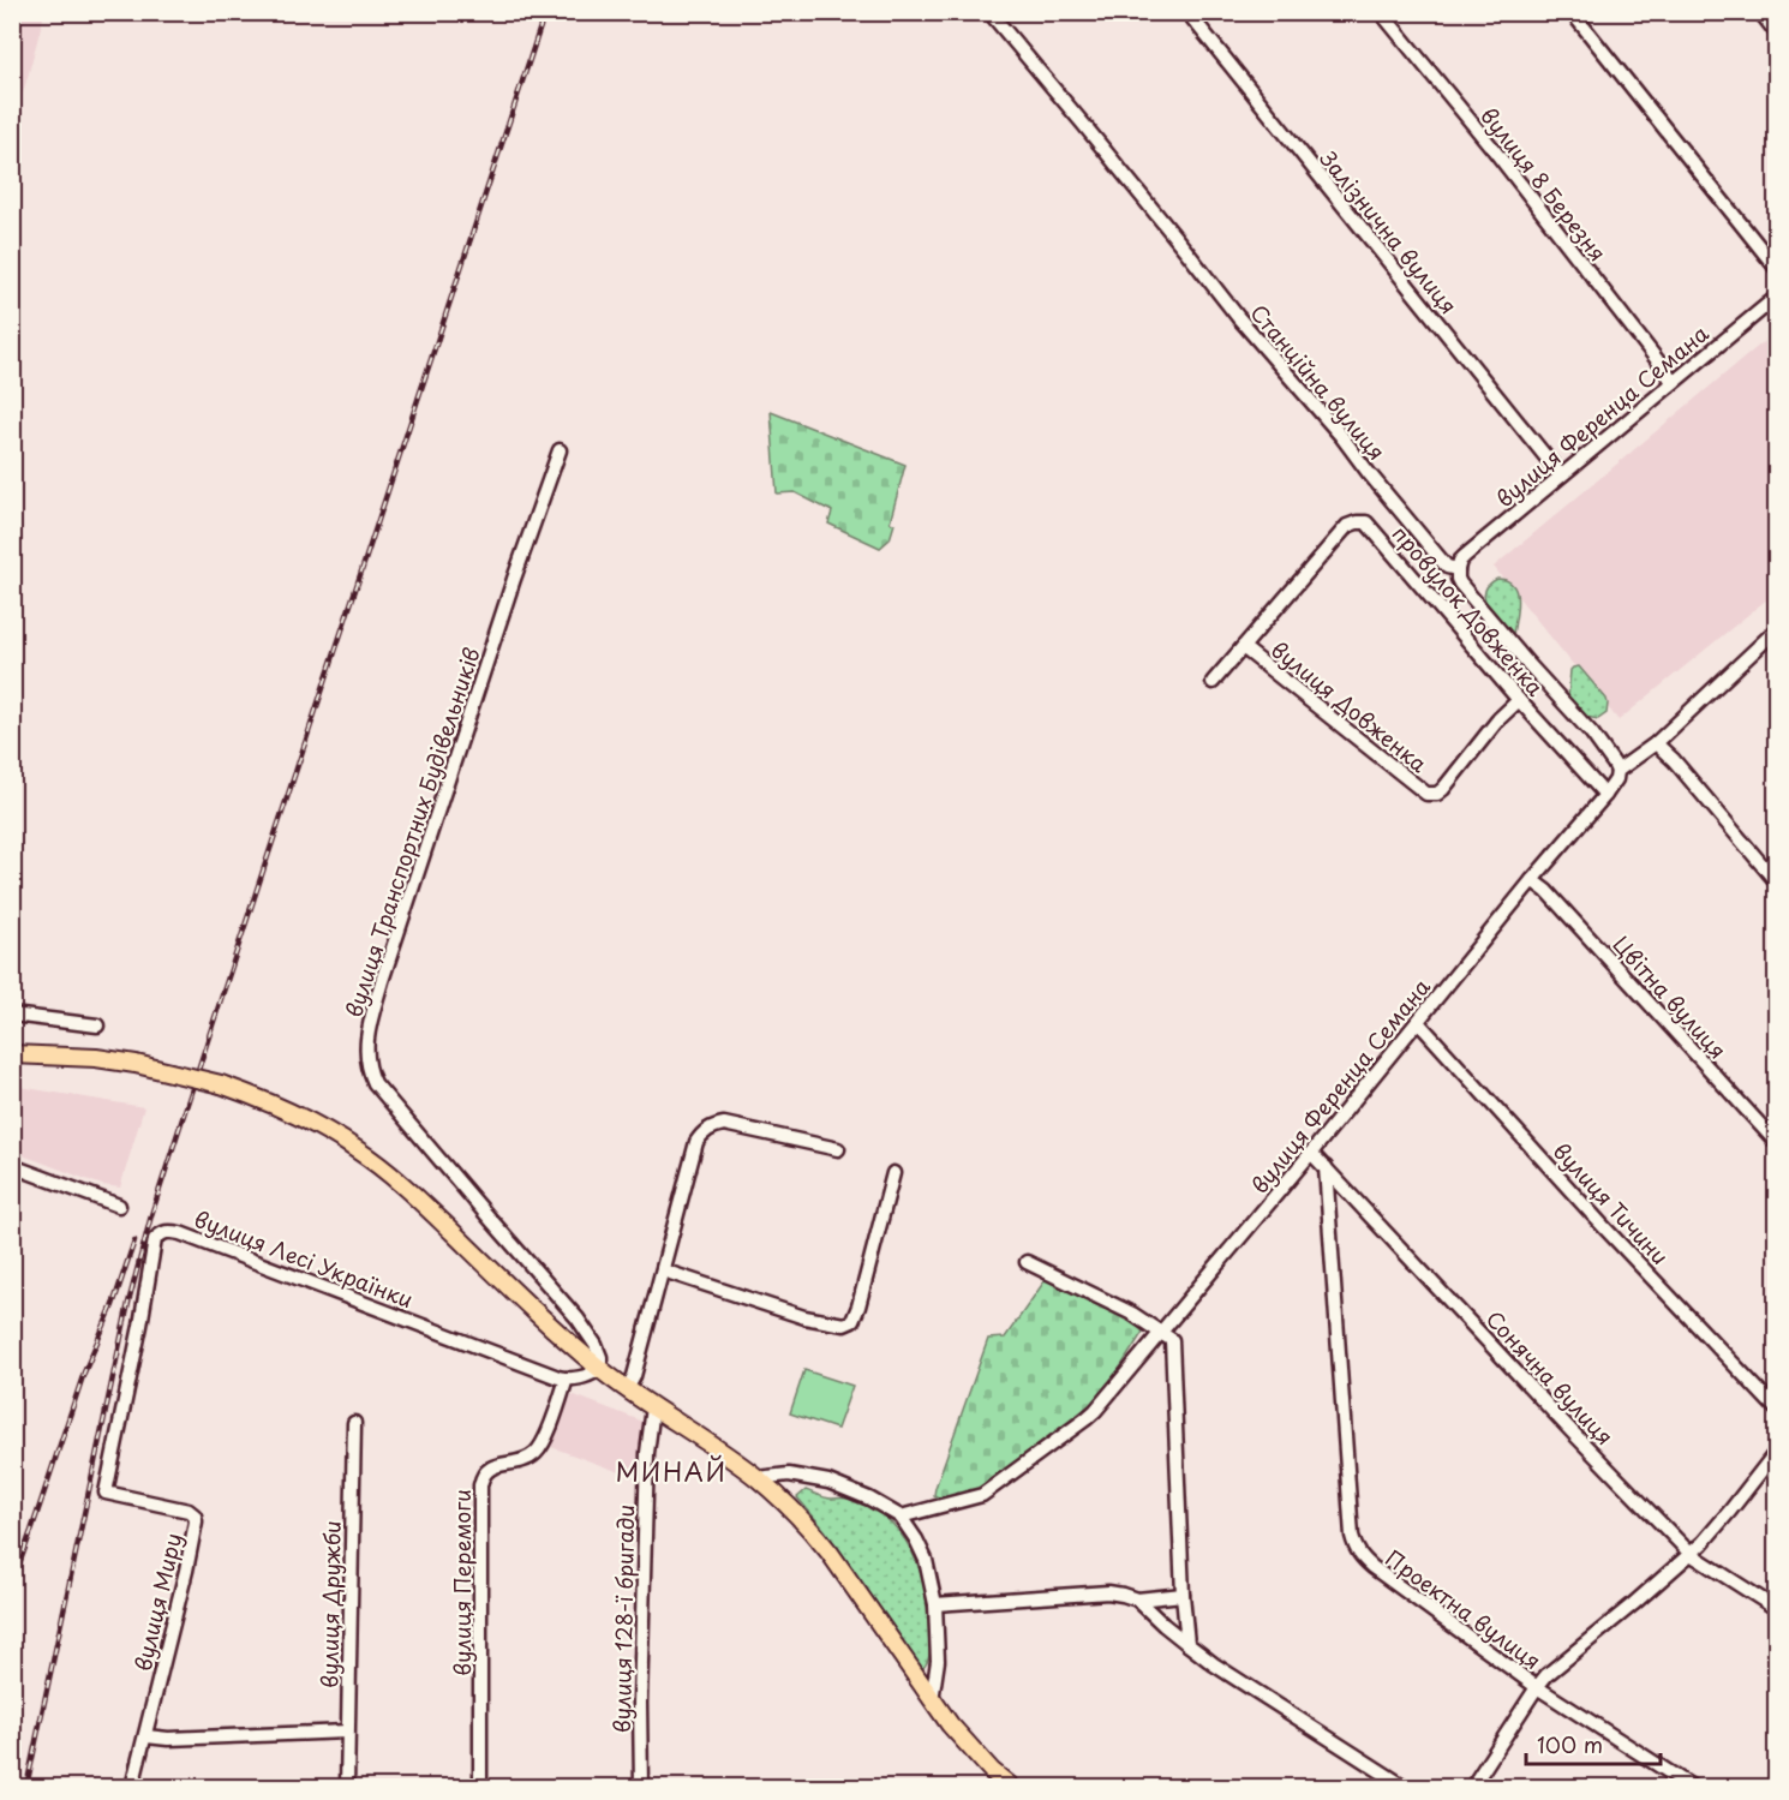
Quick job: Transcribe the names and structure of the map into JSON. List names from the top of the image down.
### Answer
{
  "streets": {
    "street": [
      "вулиця 8 Березня",
      "Залізнична вулиця",
      "Станційна вулиця",
      "вулиця Ференца Семана",
      "провулок Довженка",
      "вулиця Довженка",
      "вулиця Транспортних Будівельників",
      "Цвітна вулиця",
      "вулиця Тичини",
      "вулиця Лесі Українки",
      "Сонячна вулиця",
      "вулиця Перемоги",
      "вулиця Миру",
      "вулиця Дружби",
      "Проектна вулиця",
      "вулиця 128-ї бригади"
    ]
  },
  "crossings": [
    ["вулиця 8 Березня", "вулиця Ференца Семана"],
    ["Залізнична вулиця", "вулиця Ференца Семана"],
    ["Станційна вулиця", "вулиця Ференца Семана"],
    ["вулиця Ференца Семана", "провулок Довженка"],
    ["вулиця Ференца Семана", "Цвітна вулиця"],
    ["вулиця Ференца Семана", "вулиця Тичини"],
    ["вулиця Ференца Семана", "Сонячна вулиця"],
    ["провулок Довженка", "вулиця Довженка"],
    ["вулиця Лесі Українки", "вулиця Перемоги"],
    ["вулиця Лесі Українки", "вулиця Миру"],
    ["Сонячна вулиця", "Проектна вулиця"]
  ],
  "districts": ["МИНАЙ"],
  "scale_bar": "100 m"
}
